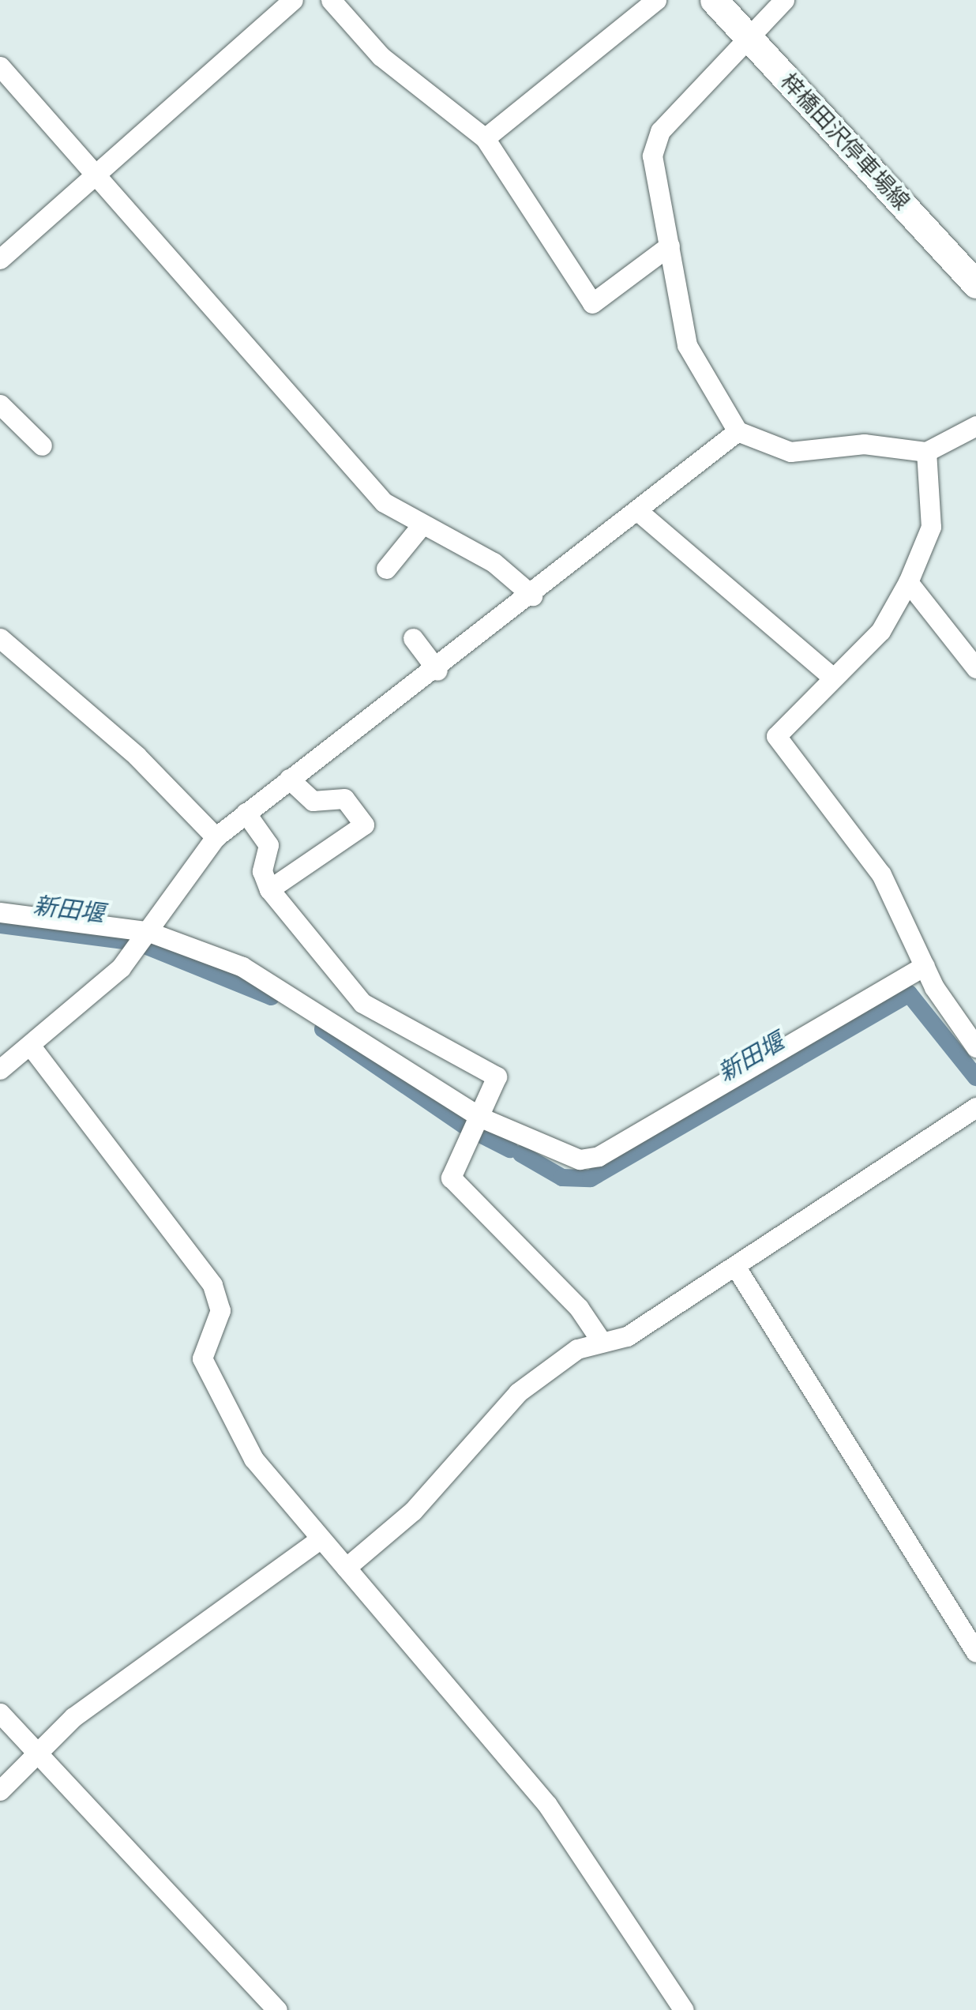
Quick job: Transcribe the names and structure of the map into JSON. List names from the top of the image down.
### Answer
{
  "streets": {
    "main road": ["梓橋田沢停車場線"]
  },
  "water": ["新田堰"]
}
